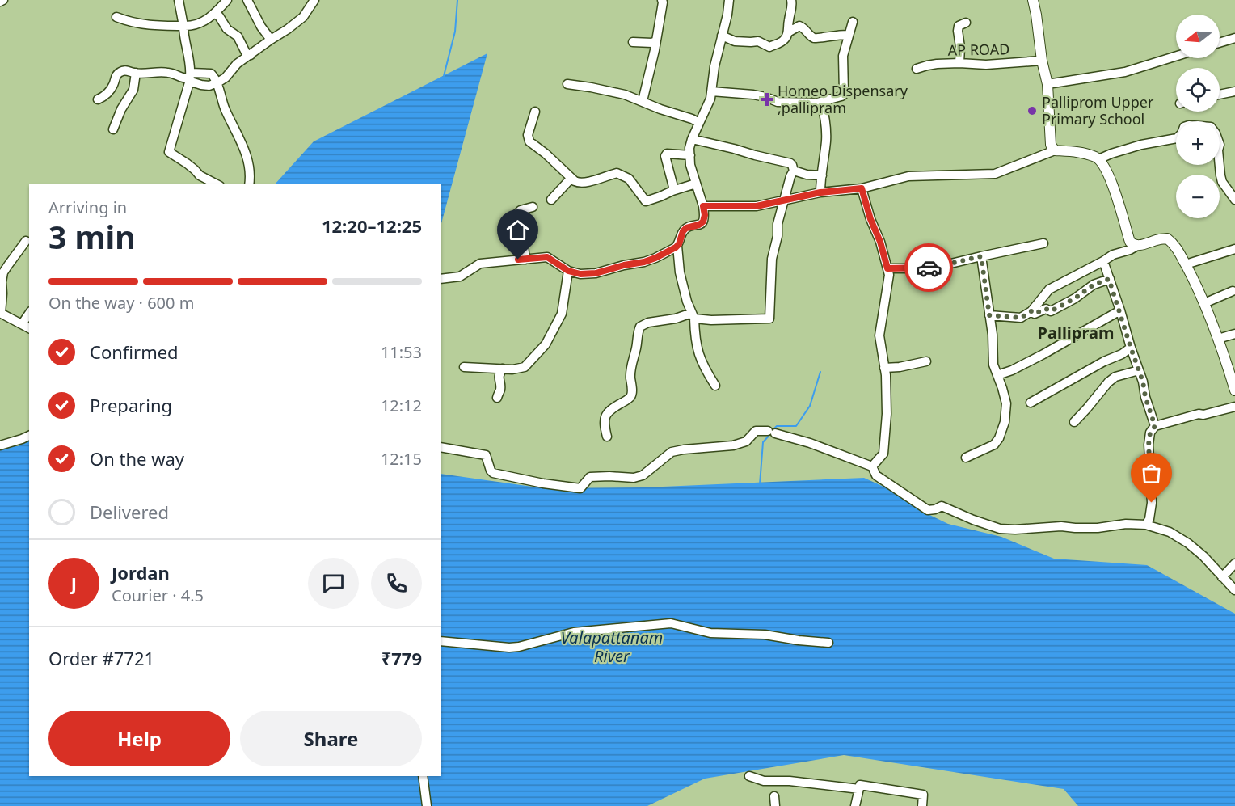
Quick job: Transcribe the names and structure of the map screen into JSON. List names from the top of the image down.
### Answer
{
  "streets": {
    "street": ["AP ROAD"]
  },
  "districts": ["Pallipram"],
  "water": ["Valapattanam River"],
  "places": {
    "health": ["Homeo Dispensary ,pallipram"],
    "other": ["Palliprom Upper Primary School"]
  },
  "north": "left",
  "page": {
    "map_buttons": ["+", "−"],
    "heading": ["3 min", "Arriving in", "12:20–12:25"],
    "panel": [
      "Jordan",
      "Courier · 4.5",
      "Order #7721",
      "₹779"
    ],
    "bar": "On the way · 600 m",
    "list": [
      ["Confirmed", "11:53"],
      ["Preparing", "12:12"],
      ["On the way", "12:15"],
      "Delivered"
    ],
    "round": "J",
    "buttons": ["Help", "Share"]
  }
}
